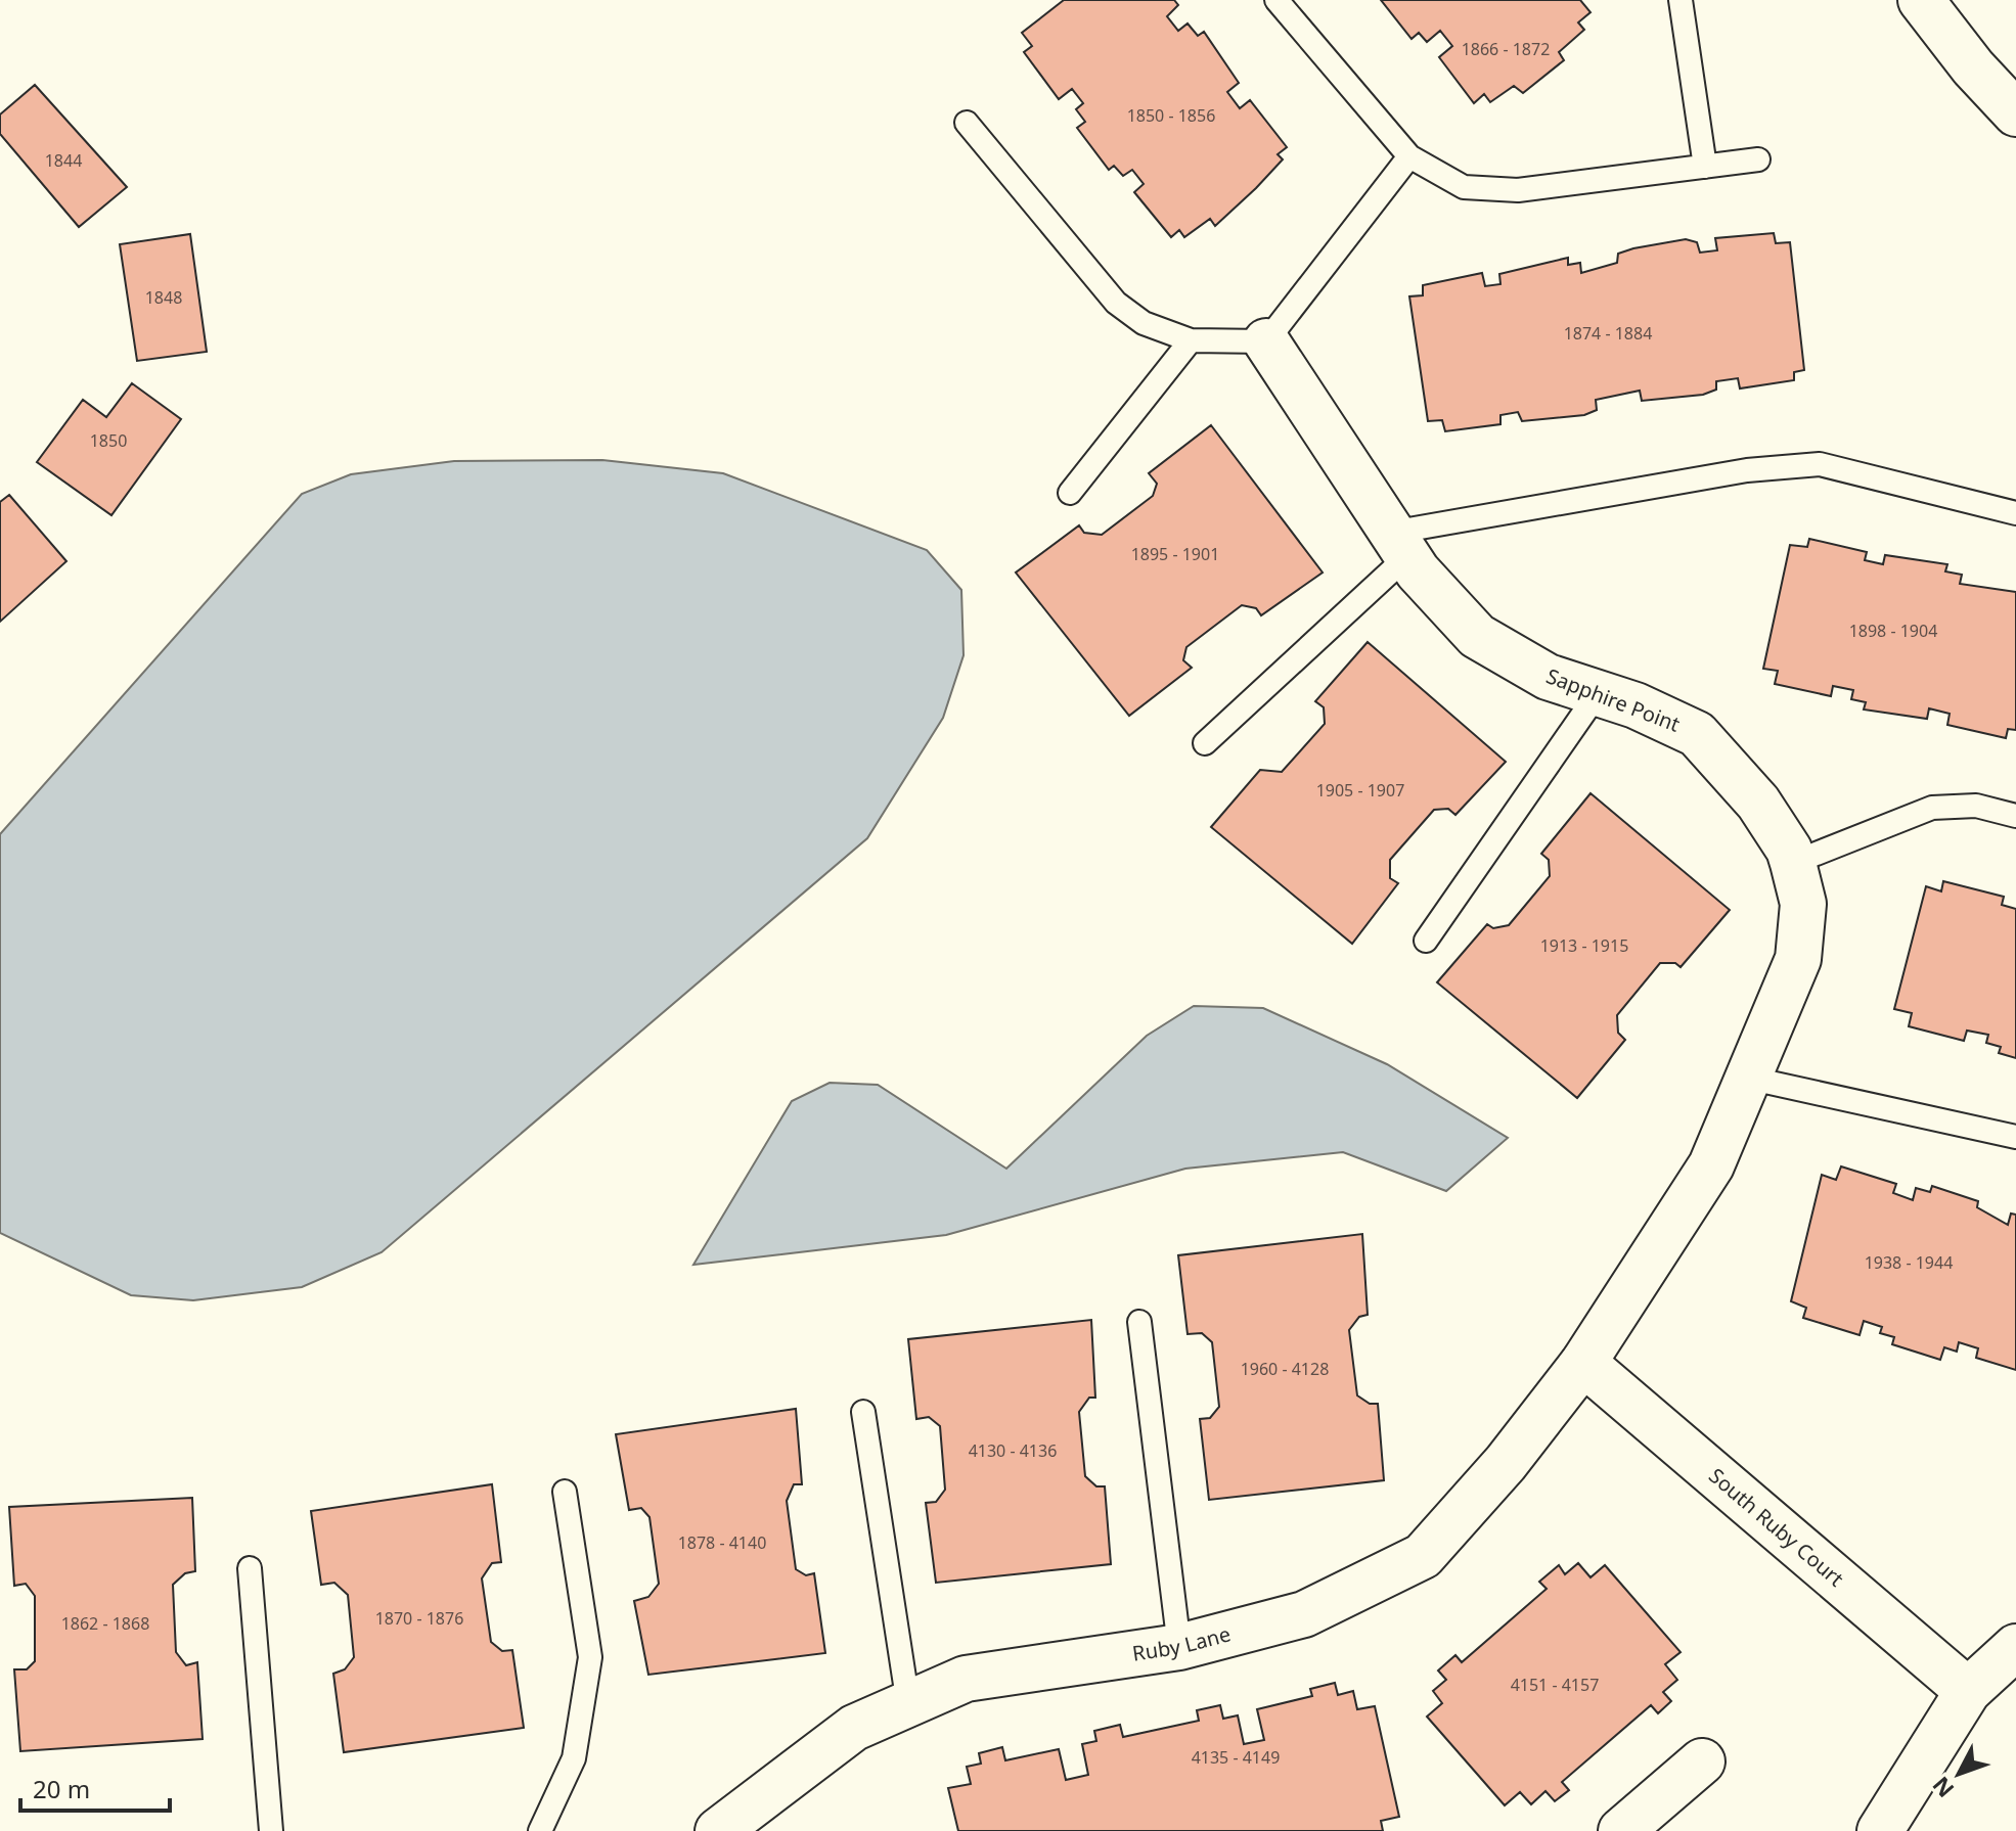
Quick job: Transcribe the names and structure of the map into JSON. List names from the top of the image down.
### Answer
{
  "streets": {
    "street": ["Sapphire Point", "South Ruby Court", "Ruby Lane"]
  },
  "crossings": [
    ["Sapphire Point", "South Ruby Court"],
    ["Sapphire Point", "Ruby Lane"],
    ["South Ruby Court", "Ruby Lane"]
  ],
  "house_numbers": [
    "1866 - 1872",
    "1850 - 1856",
    "1844",
    "1848",
    "1874 - 1884",
    "1850",
    "1895 - 1901",
    "1898 - 1904",
    "1905 - 1907",
    "1913 - 1915",
    "1938 - 1944",
    "1960 - 4128",
    "4130 - 4136",
    "1878 - 4140",
    "1870 - 1876",
    "1862 - 1868",
    "4151 - 4157",
    "4135 - 4149"
  ],
  "scale_bar": "20 m",
  "north": "bottom left"
}
